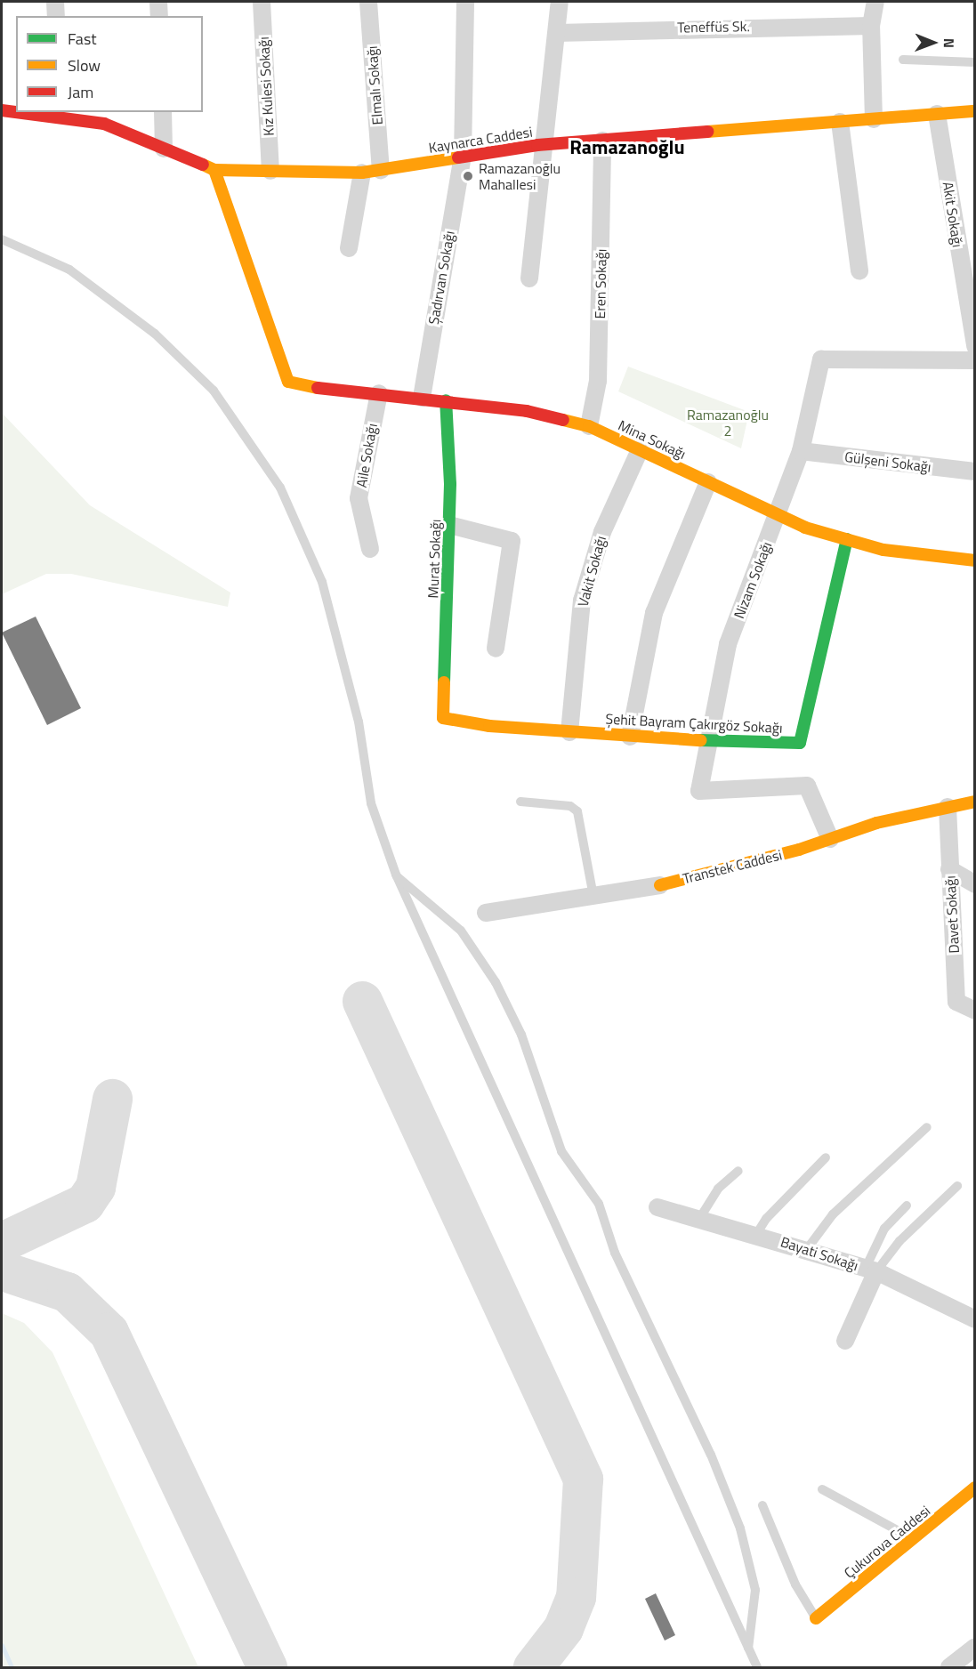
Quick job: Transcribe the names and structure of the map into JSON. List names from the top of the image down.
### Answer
{
  "streets": {
    "street": [
      "Teneffüs Sk.",
      "Elmalı Sokağı",
      "Kız Kulesi Sokağı",
      "Kaynarca Caddesi",
      "Akit Sokağı",
      "Şadırvan Sokağı",
      "Eren Sokağı",
      "Mina Sokağı",
      "Aile Sokağı",
      "Gülşeni Sokağı",
      "Murat Sokağı",
      "Vakit Sokağı",
      "Nizam Sokağı",
      "Şehit Bayram Çakırgöz Sokağı",
      "Transtek Caddesi",
      "Davet Sokağı",
      "Bayati Sokağı",
      "Çukurova Caddesi"
    ]
  },
  "crossings": [
    ["Elmalı Sokağı", "Kaynarca Caddesi"],
    ["Kız Kulesi Sokağı", "Kaynarca Caddesi"],
    ["Kaynarca Caddesi", "Akit Sokağı"],
    ["Kaynarca Caddesi", "Şadırvan Sokağı"],
    ["Kaynarca Caddesi", "Eren Sokağı"],
    ["Kaynarca Caddesi", "Mina Sokağı"],
    ["Şadırvan Sokağı", "Mina Sokağı"],
    ["Eren Sokağı", "Mina Sokağı"],
    ["Mina Sokağı", "Aile Sokağı"],
    ["Mina Sokağı", "Murat Sokağı"],
    ["Mina Sokağı", "Vakit Sokağı"],
    ["Mina Sokağı", "Nizam Sokağı"],
    ["Mina Sokağı", "Şehit Bayram Çakırgöz Sokağı"],
    ["Gülşeni Sokağı", "Nizam Sokağı"],
    ["Murat Sokağı", "Şehit Bayram Çakırgöz Sokağı"],
    ["Vakit Sokağı", "Şehit Bayram Çakırgöz Sokağı"],
    ["Nizam Sokağı", "Şehit Bayram Çakırgöz Sokağı"],
    ["Nizam Sokağı", "Transtek Caddesi"],
    ["Transtek Caddesi", "Davet Sokağı"]
  ],
  "districts": ["Ramazanoğlu"],
  "parks": ["Ramazanoğlu 2"],
  "places": ["Ramazanoğlu Mahallesi"],
  "legend": ["Fast", "Slow", "Jam"],
  "north": "right"
}
